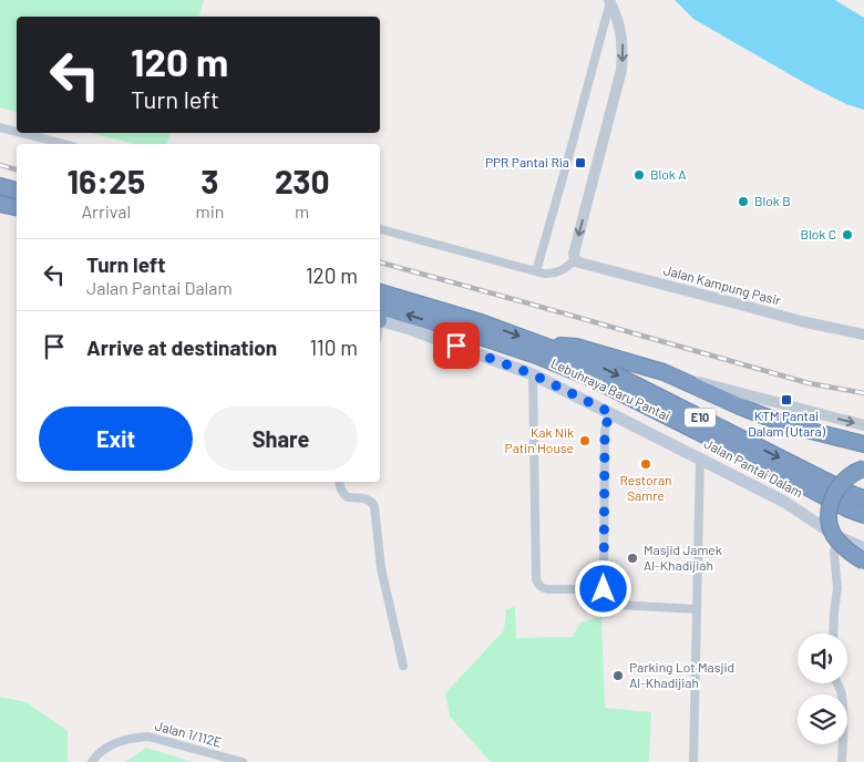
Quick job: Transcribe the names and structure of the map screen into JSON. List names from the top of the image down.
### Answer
{
  "streets": {
    "highway": ["Lebuhraya Baru Pantai", "E10"],
    "main road": ["Jalan Pantai Dalam"],
    "street": ["Jalan Kampung Pasir", "Jalan 1/112E"]
  },
  "places": {
    "transit": ["PPR Pantai Ria", "KTM Pantai Dalam (Utara)"],
    "other": [
      "Blok A",
      "Blok B",
      "Blok C",
      "Kak Nik Patin House",
      "Restoran Samre",
      "Masjid Jamek Al-Khadijiah",
      "Parking Lot Masjid Al-Khadijiah"
    ]
  },
  "page": {
    "turn": ["120 m", "Turn left"],
    "eta": [
      "16:25",
      "Arrival",
      "3",
      "min",
      "230",
      "m"
    ],
    "list": [
      {
        "name": "Turn left",
        "note": "Jalan Pantai Dalam",
        "value": "120 m"
      },
      {
        "name": "Arrive at destination",
        "value": "110 m"
      }
    ],
    "buttons": ["Exit", "Share"]
  }
}
